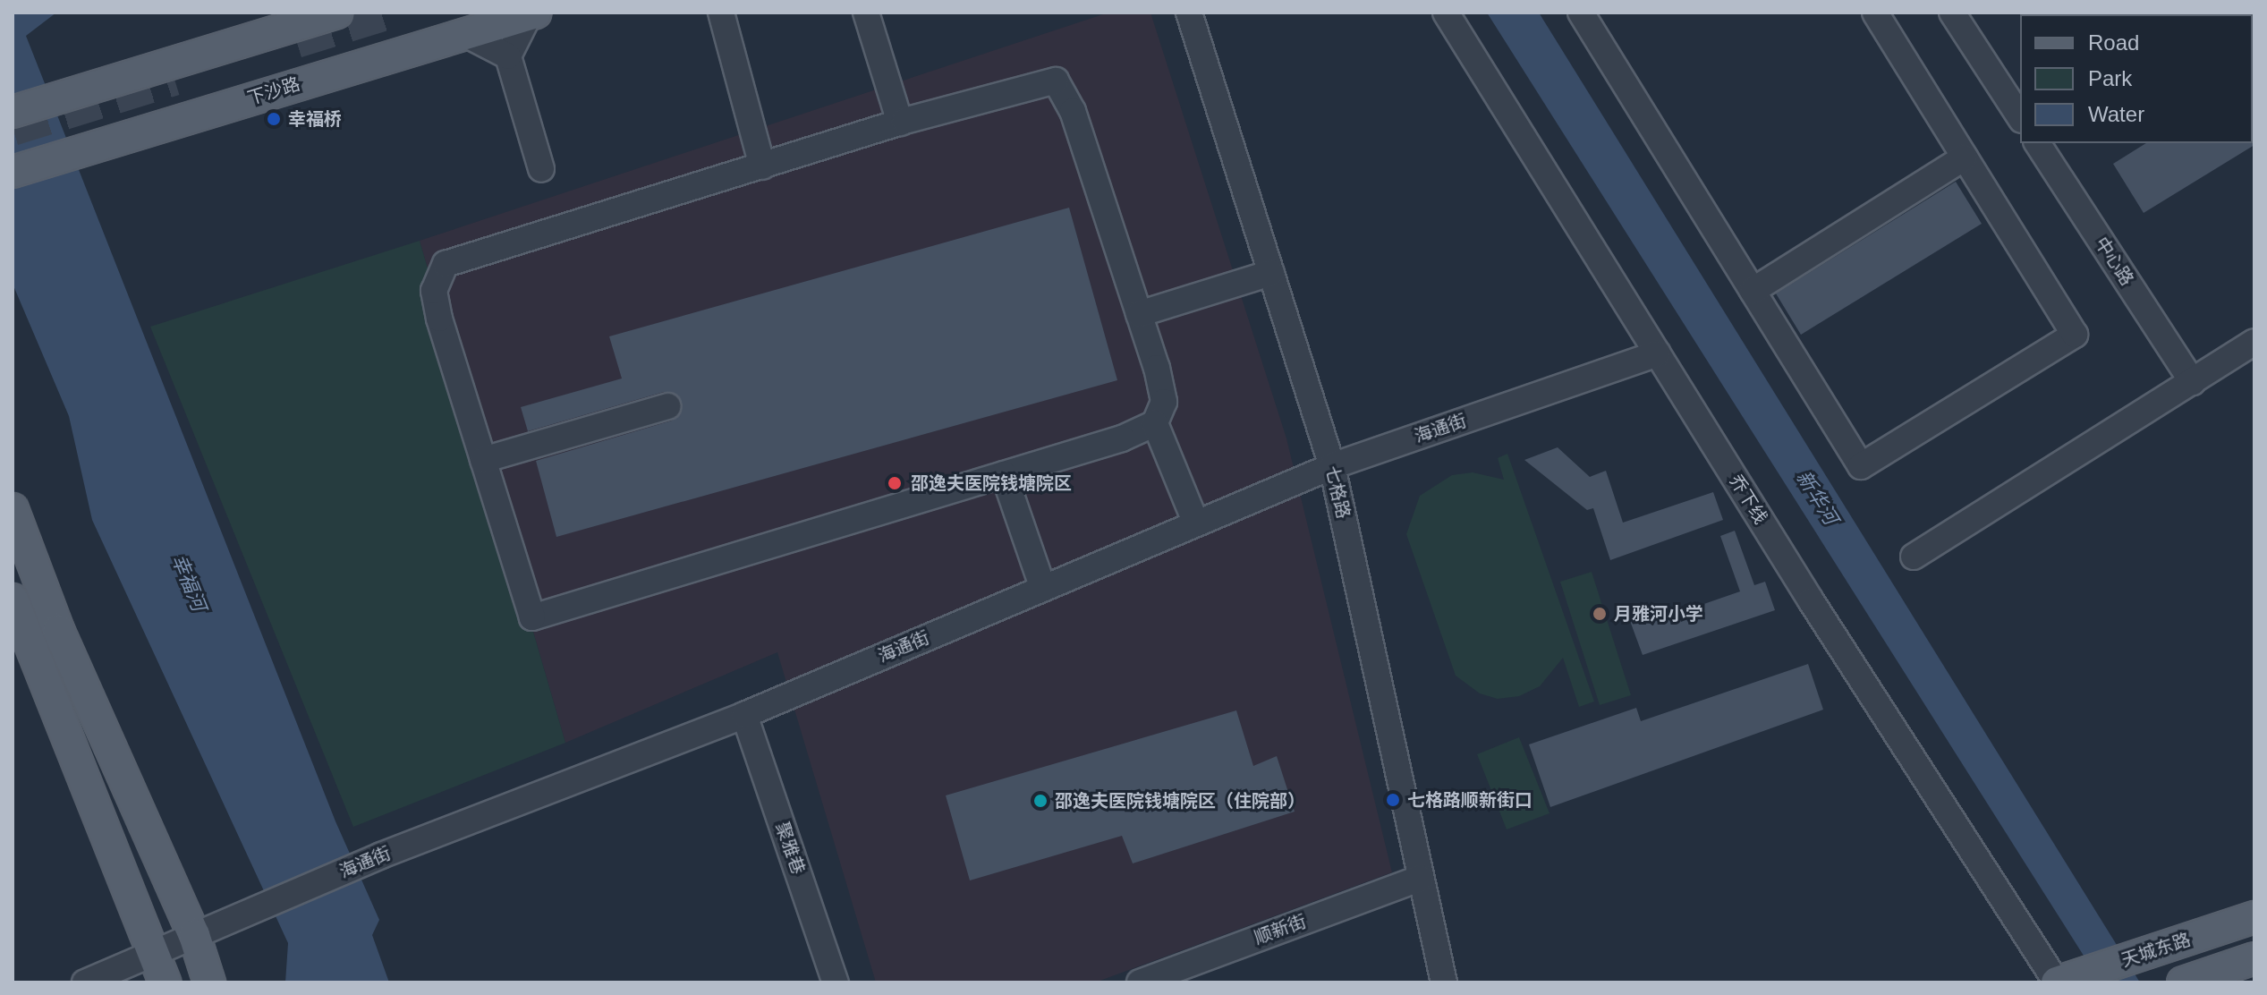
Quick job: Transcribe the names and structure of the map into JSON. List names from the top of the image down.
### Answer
{
  "streets": {
    "main road": ["下沙路", "天城东路"],
    "street": [
      "中心路",
      "海通街",
      "七格路",
      "乔下线",
      "聚雅巷",
      "顺新街"
    ]
  },
  "crossings": [
    ["海通街", "七格路"],
    ["海通街", "乔下线"],
    ["海通街", "聚雅巷"],
    ["七格路", "顺新街"],
    ["乔下线", "天城东路"]
  ],
  "water": ["新华河", "幸福河"],
  "places": [
    "幸福桥",
    "邵逸夫医院钱塘院区",
    "月雅河小学",
    "七格路顺新街口",
    "邵逸夫医院钱塘院区（住院部）"
  ],
  "legend": ["Road", "Park", "Water"]
}
